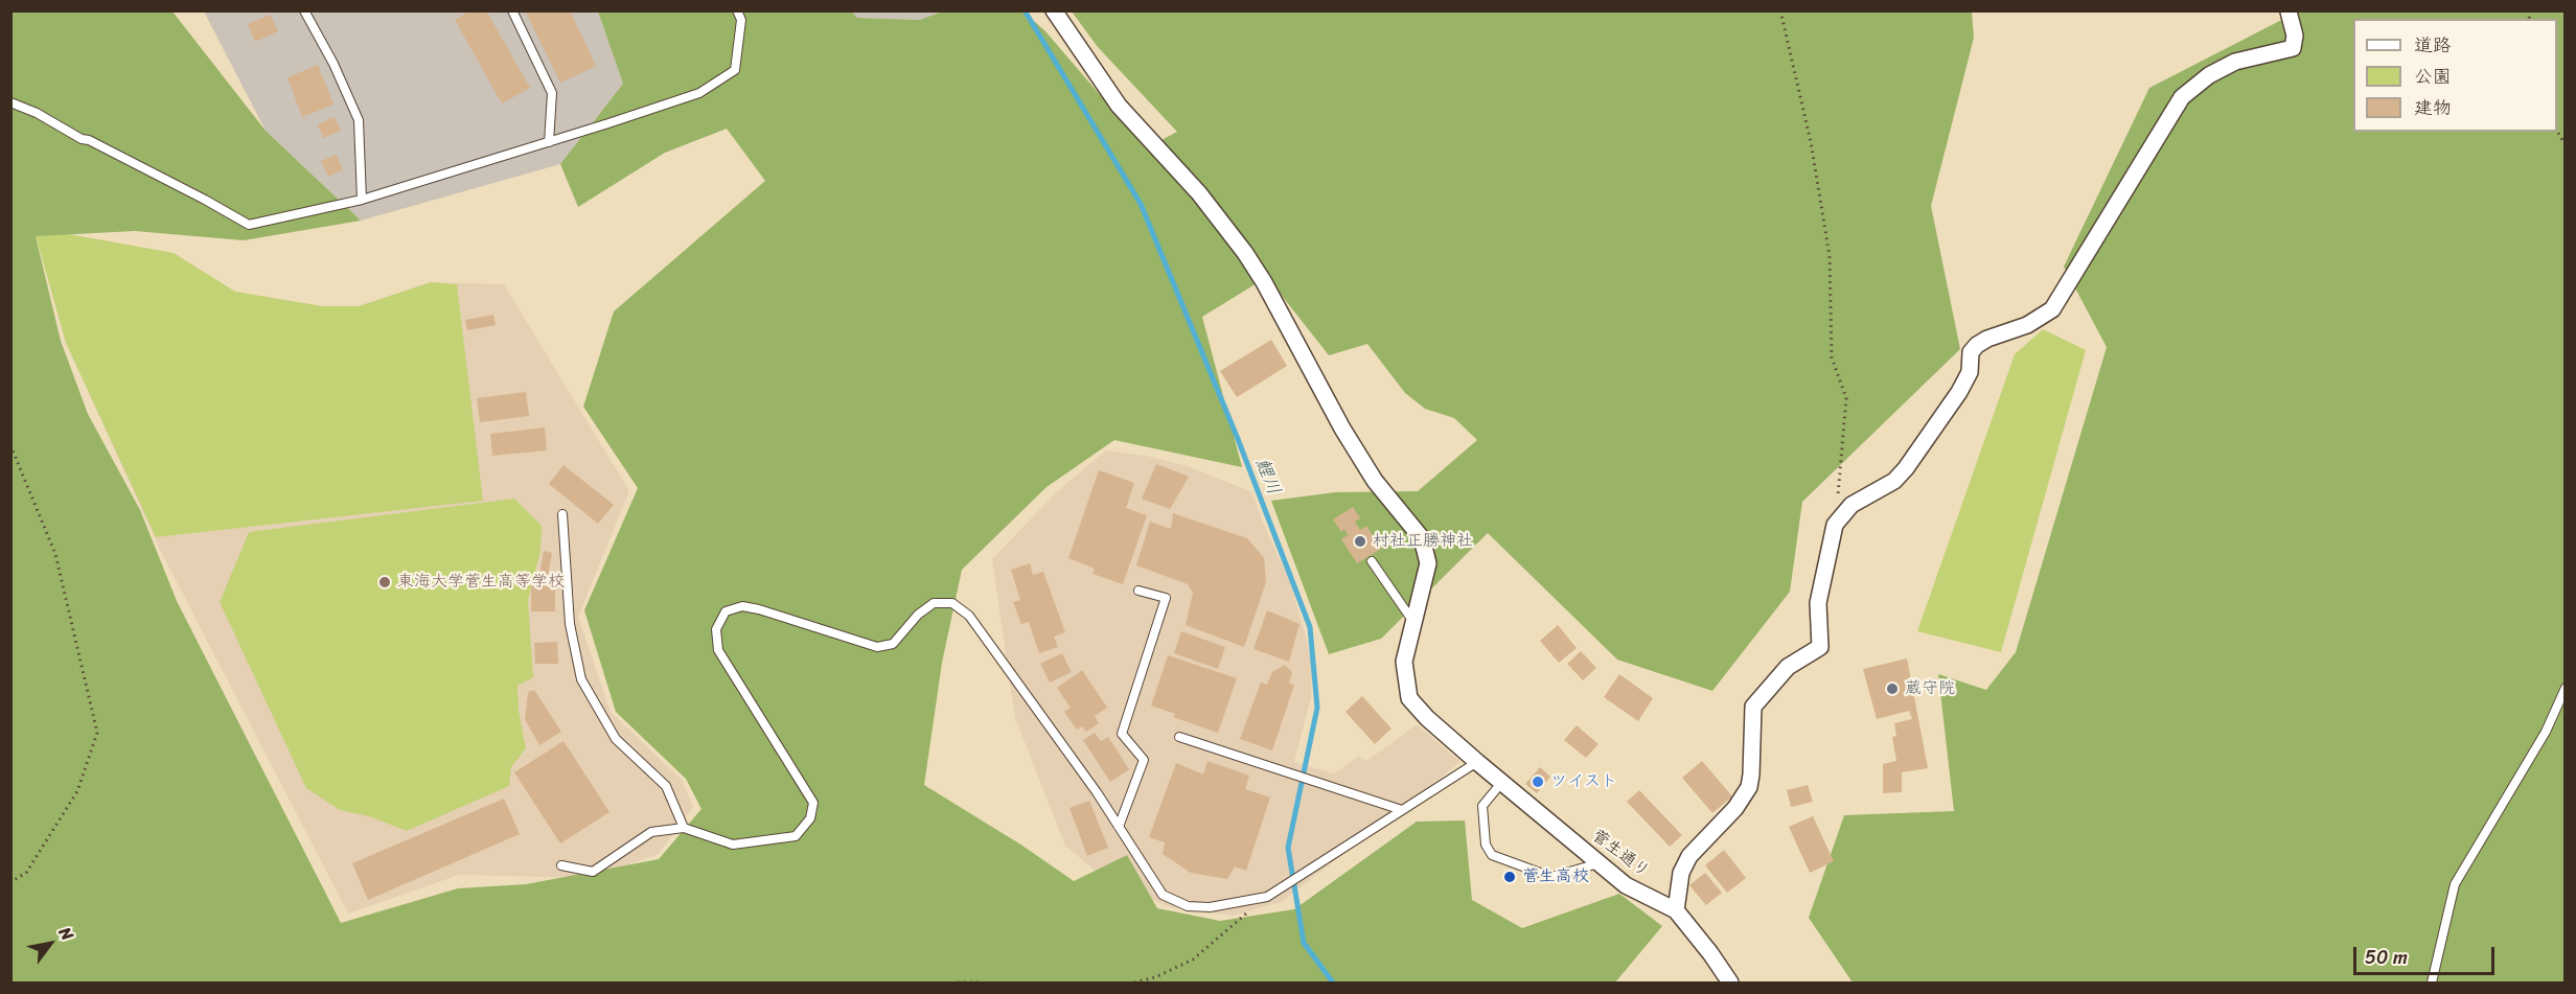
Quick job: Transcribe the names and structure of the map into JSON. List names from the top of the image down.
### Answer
{
  "streets": {
    "street": ["菅生通り"]
  },
  "water": ["鯉川"],
  "places": [
    "村社正勝神社",
    "東海大学菅生高等学校",
    "蔵守院",
    "ツイスト",
    "菅生高校"
  ],
  "legend": ["道路", "公園", "建物"],
  "scale_bar": "50 m",
  "north": "top right"
}
